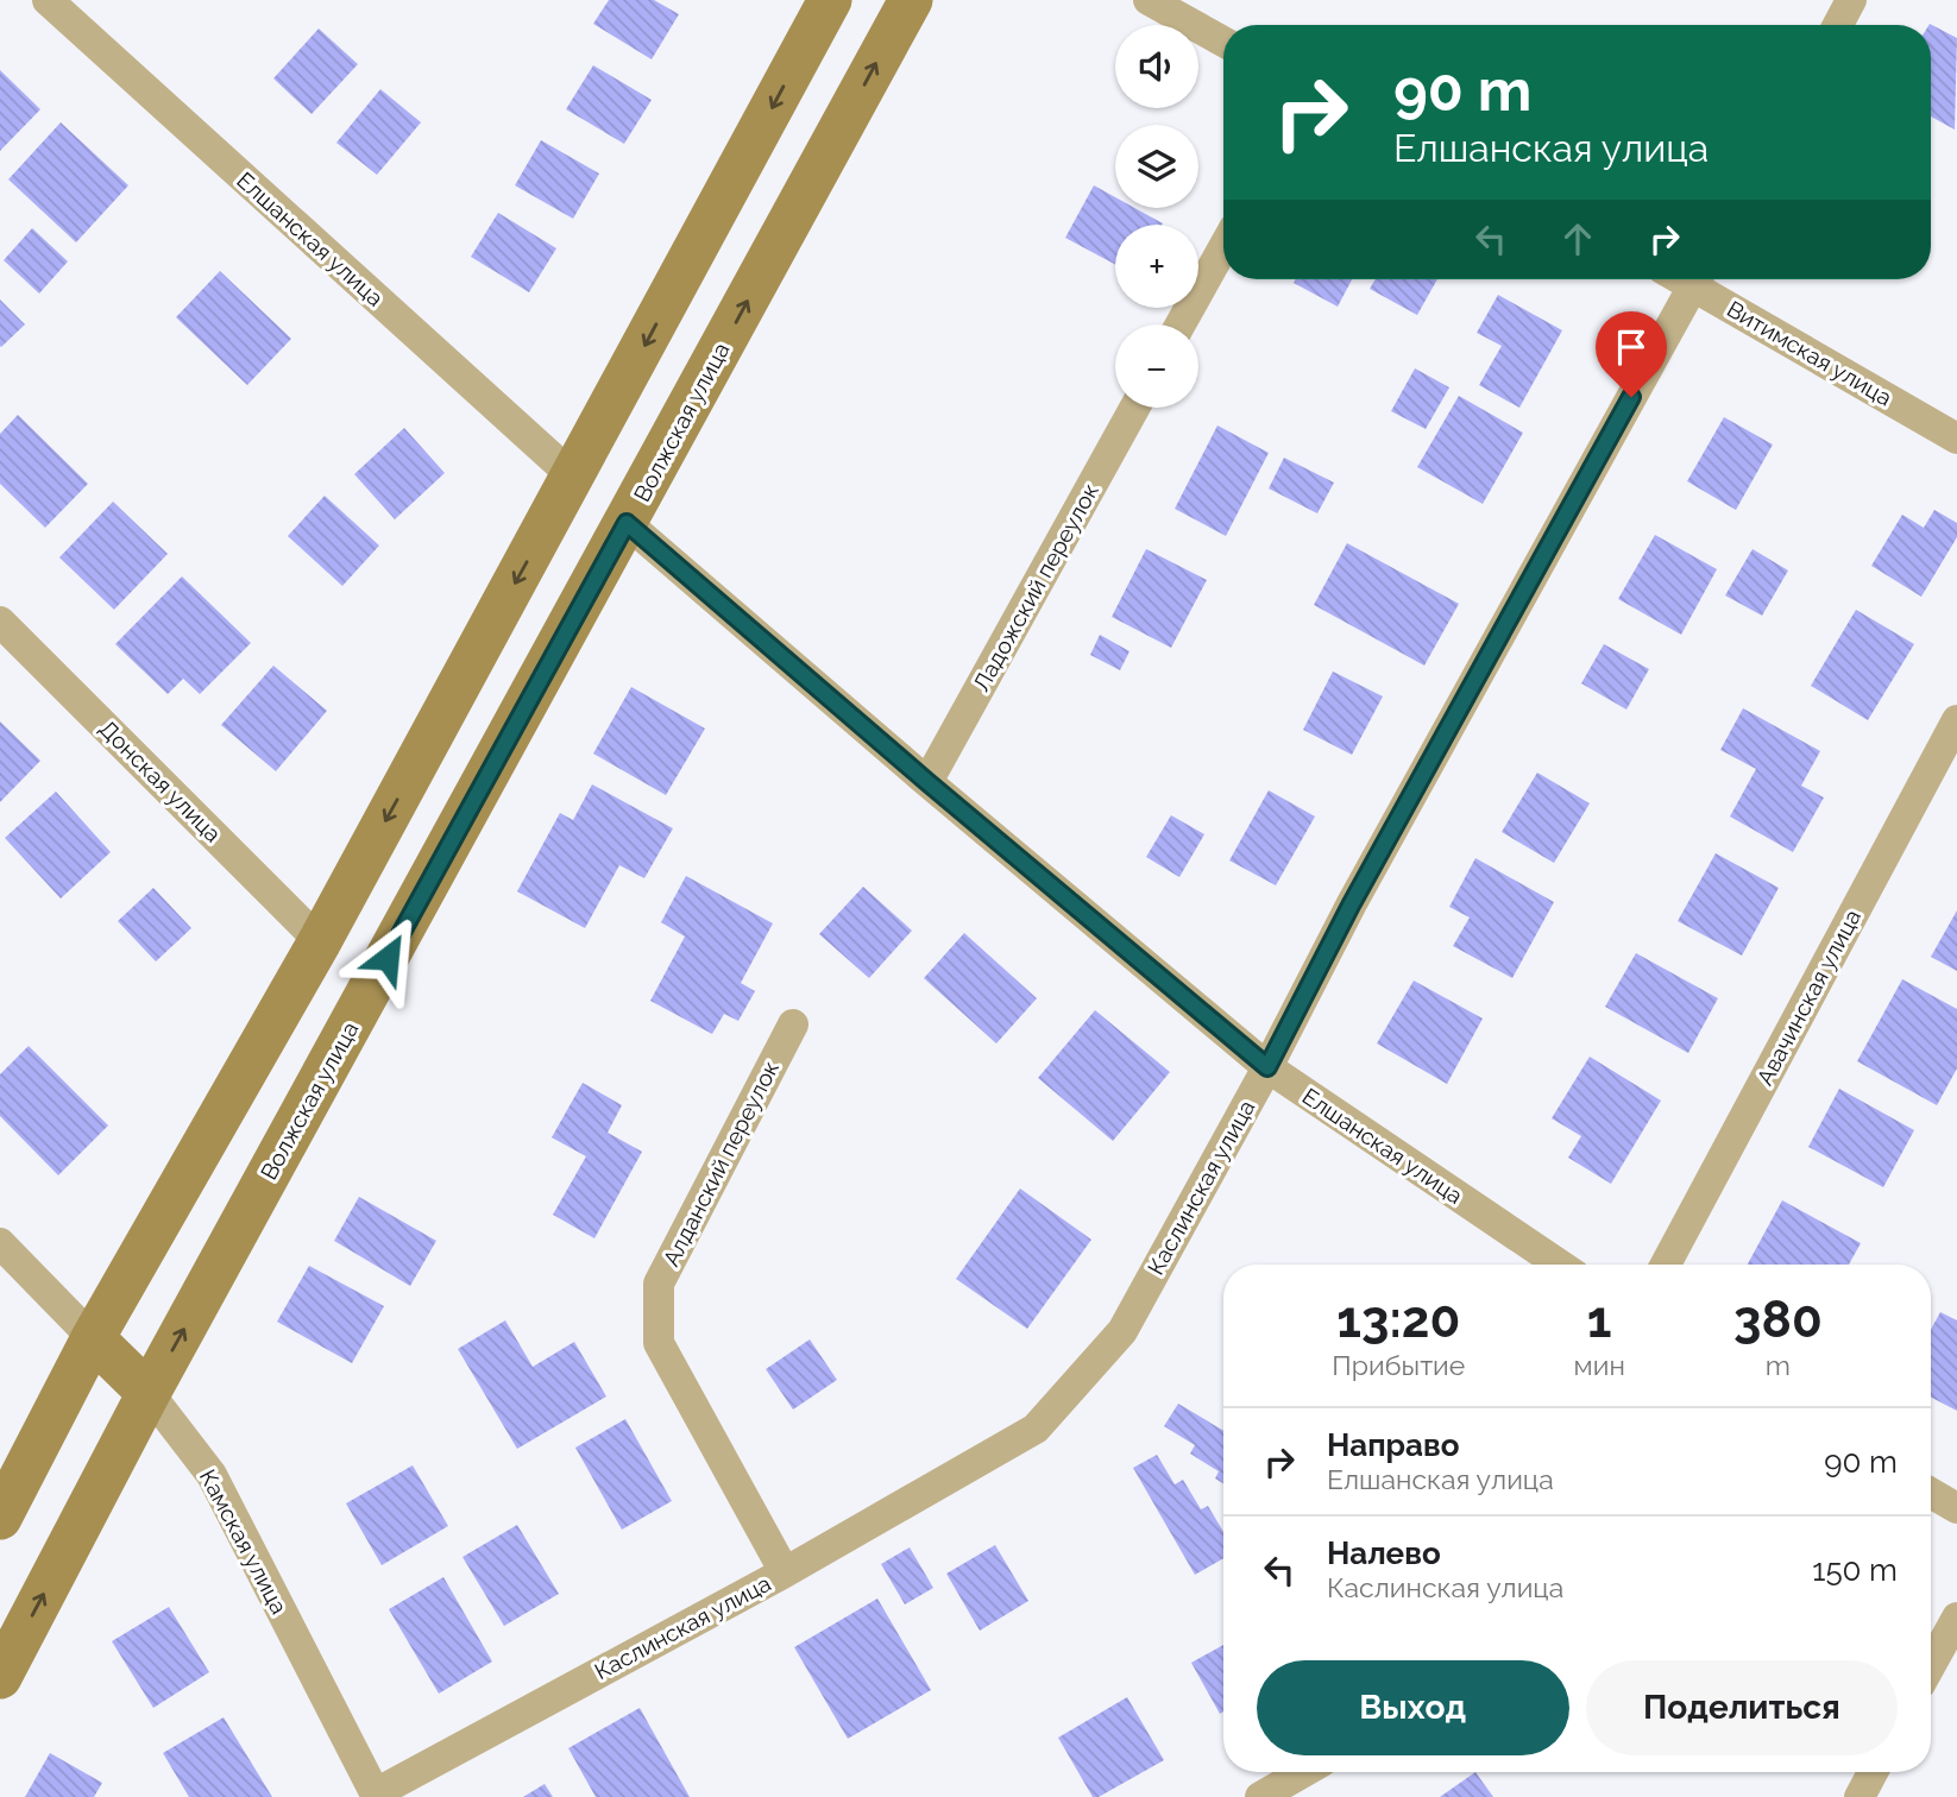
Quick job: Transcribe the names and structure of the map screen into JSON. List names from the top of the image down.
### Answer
{
  "streets": {
    "street": [
      "Елшанская улица",
      "Витимская улица",
      "Волжская улица",
      "Ладожский переулок",
      "Донская улица",
      "Авачинская улица",
      "Алданский переулок",
      "Каслинская улица",
      "Камская улица"
    ]
  },
  "crossings": [
    ["Елшанская улица", "Волжская улица"],
    ["Елшанская улица", "Ладожский переулок"],
    ["Елшанская улица", "Каслинская улица"],
    ["Волжская улица", "Камская улица"],
    ["Алданский переулок", "Каслинская улица"],
    ["Каслинская улица", "Камская улица"]
  ],
  "page": {
    "map_buttons": ["+", "−"],
    "turn": ["90 m", "Елшанская улица"],
    "eta": [
      "13:20",
      "Прибытие",
      "1",
      "мин",
      "380",
      "m"
    ],
    "list": [
      {
        "name": "Направо",
        "note": "Елшанская улица",
        "value": "90 m"
      },
      {
        "name": "Налево",
        "note": "Каслинская улица",
        "value": "150 m"
      }
    ],
    "buttons": ["Выход", "Поделиться"]
  }
}
